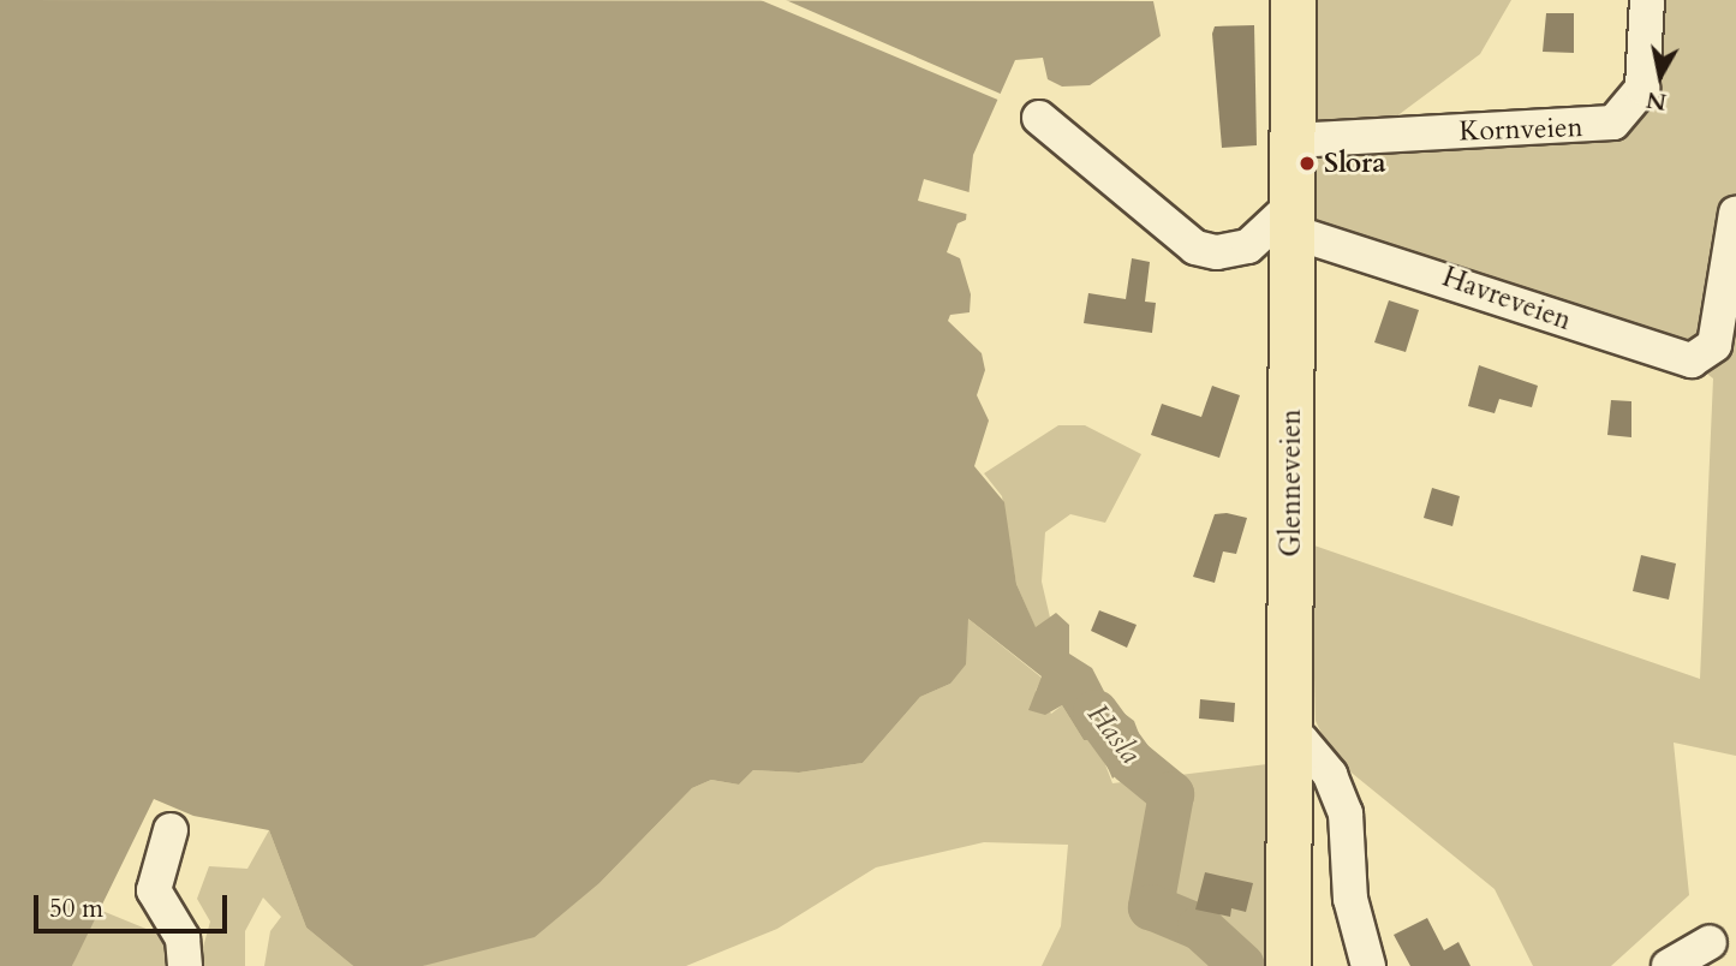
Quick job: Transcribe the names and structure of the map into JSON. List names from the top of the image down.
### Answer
{
  "streets": {
    "main road": ["Glenneveien"],
    "lane": ["Kornveien", "Havreveien"]
  },
  "crossings": [
    ["Kornveien", "Glenneveien"],
    ["Havreveien", "Glenneveien"]
  ],
  "water": ["Hasla"],
  "places": ["Slora"],
  "scale_bar": "50 m",
  "north": "bottom"
}
